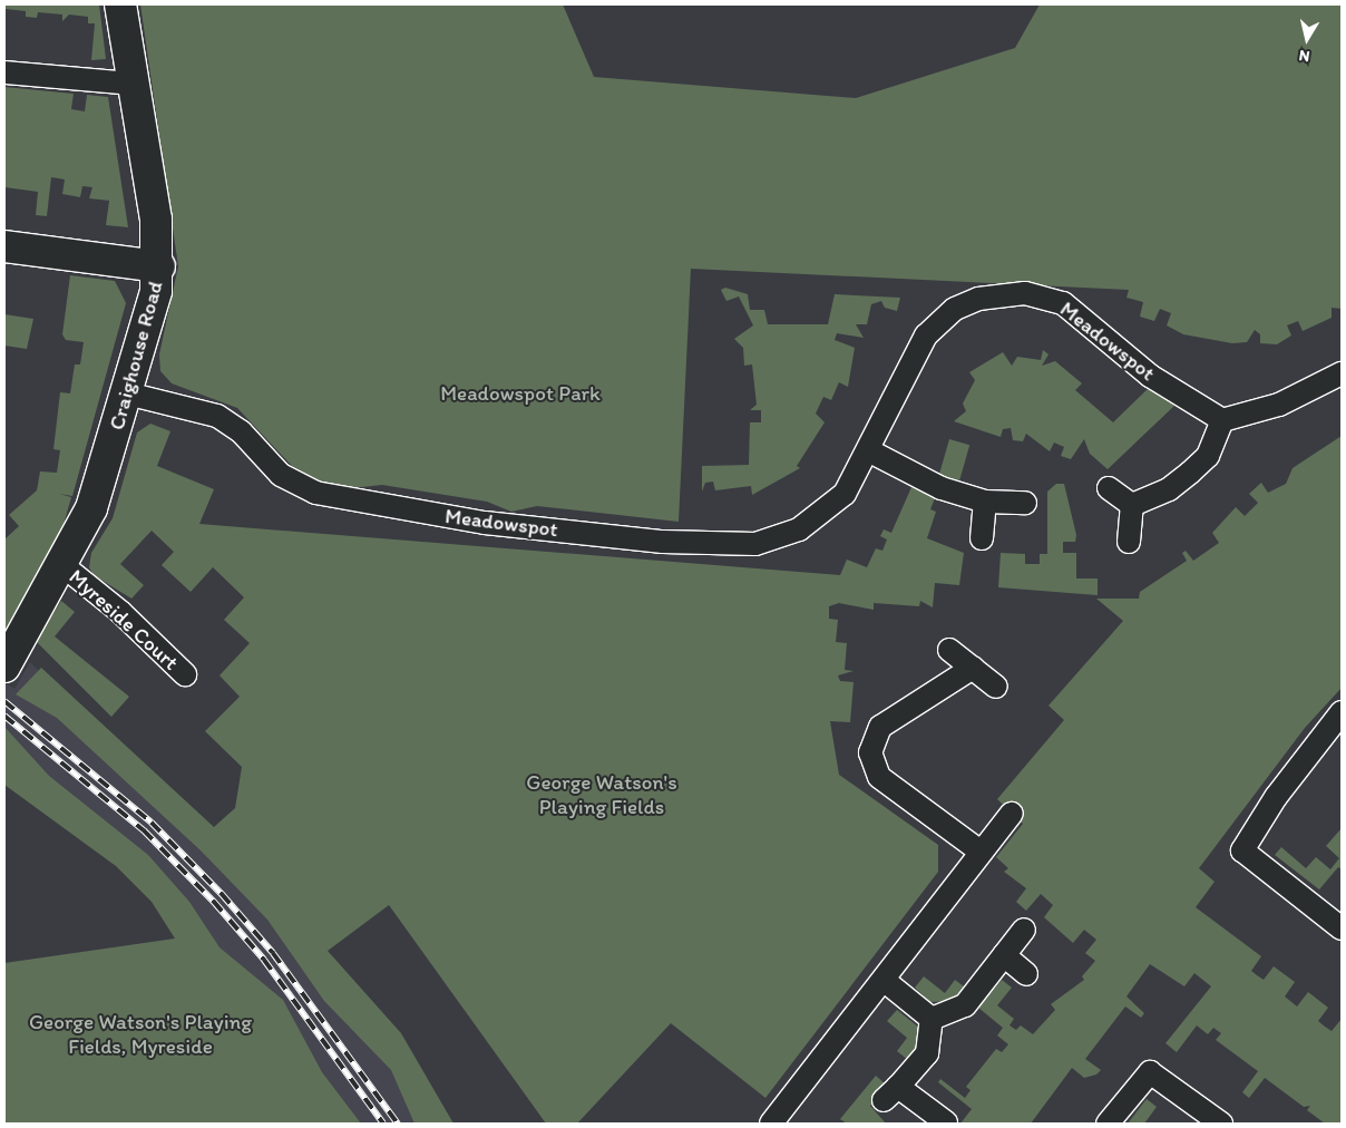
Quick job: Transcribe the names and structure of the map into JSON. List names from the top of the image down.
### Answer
{
  "streets": {
    "street": ["Meadowspot", "Craighouse Road", "Myreside Court"]
  },
  "crossings": [
    ["Meadowspot", "Craighouse Road"],
    ["Craighouse Road", "Myreside Court"]
  ],
  "parks": ["Meadowspot Park", "George Watson's Playing Fields", "George Watson's Playing Fields, Myreside"],
  "north": "bottom"
}
